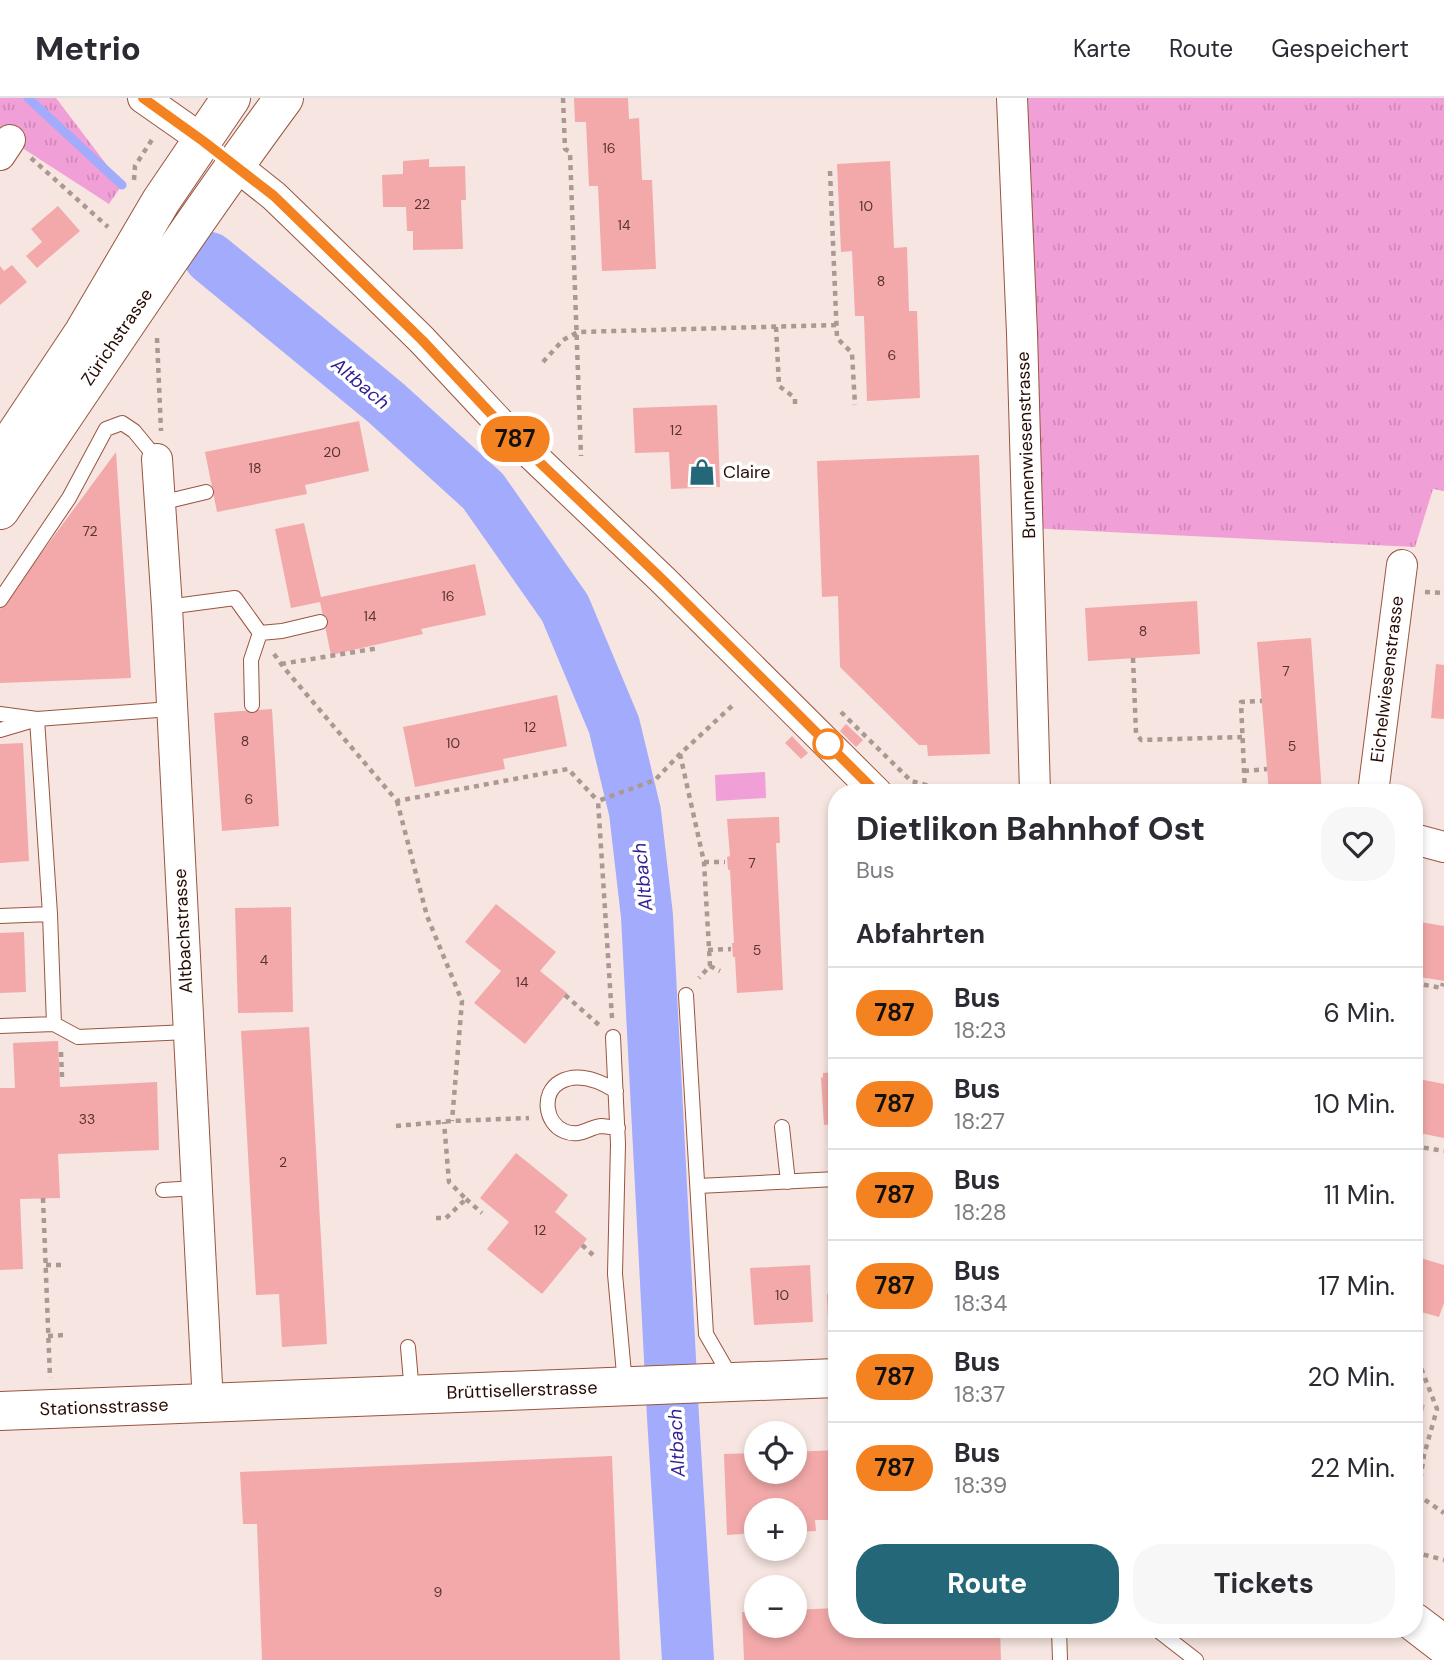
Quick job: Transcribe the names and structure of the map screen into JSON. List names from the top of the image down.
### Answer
{
  "streets": {
    "main road": ["Zürichstrasse", "Brüttisellerstrasse", "Stationsstrasse"],
    "street": ["Brunnenwiesenstrasse", "Eichelwiesenstrasse", "Altbachstrasse"]
  },
  "crossings": [
    ["Altbachstrasse", "Brüttisellerstrasse"],
    ["Altbachstrasse", "Stationsstrasse"],
    ["Brüttisellerstrasse", "Stationsstrasse"]
  ],
  "water": ["Altbach"],
  "places": {
    "shop": ["Claire"]
  },
  "lines": ["bus line 787"],
  "house_numbers": [
    "16",
    "22",
    "10",
    "14",
    "8",
    "6",
    "12",
    "20",
    "18",
    "72",
    "16",
    "14",
    "8",
    "7",
    "12",
    "8",
    "10",
    "5",
    "6",
    "7",
    "5",
    "4",
    "14",
    "33",
    "2",
    "12",
    "10",
    "9"
  ],
  "page": {
    "header": "Metrio",
    "nav": ["Karte", "Route", "Gespeichert"],
    "on_map": "787",
    "heading": [
      ["Dietlikon Bahnhof Ost", "Bus"],
      "Abfahrten"
    ],
    "list": [
      {
        "mark": "787",
        "name": "Bus",
        "note": "18:23",
        "value": "6 Min."
      },
      {
        "mark": "787",
        "name": "Bus",
        "note": "18:27",
        "value": "10 Min."
      },
      {
        "mark": "787",
        "name": "Bus",
        "note": "18:28",
        "value": "11 Min."
      },
      {
        "mark": "787",
        "name": "Bus",
        "note": "18:34",
        "value": "17 Min."
      },
      {
        "mark": "787",
        "name": "Bus",
        "note": "18:37",
        "value": "20 Min."
      },
      {
        "mark": "787",
        "name": "Bus",
        "note": "18:39",
        "value": "22 Min."
      }
    ],
    "map_buttons": ["+", "−"],
    "buttons": ["Route", "Tickets"]
  }
}
